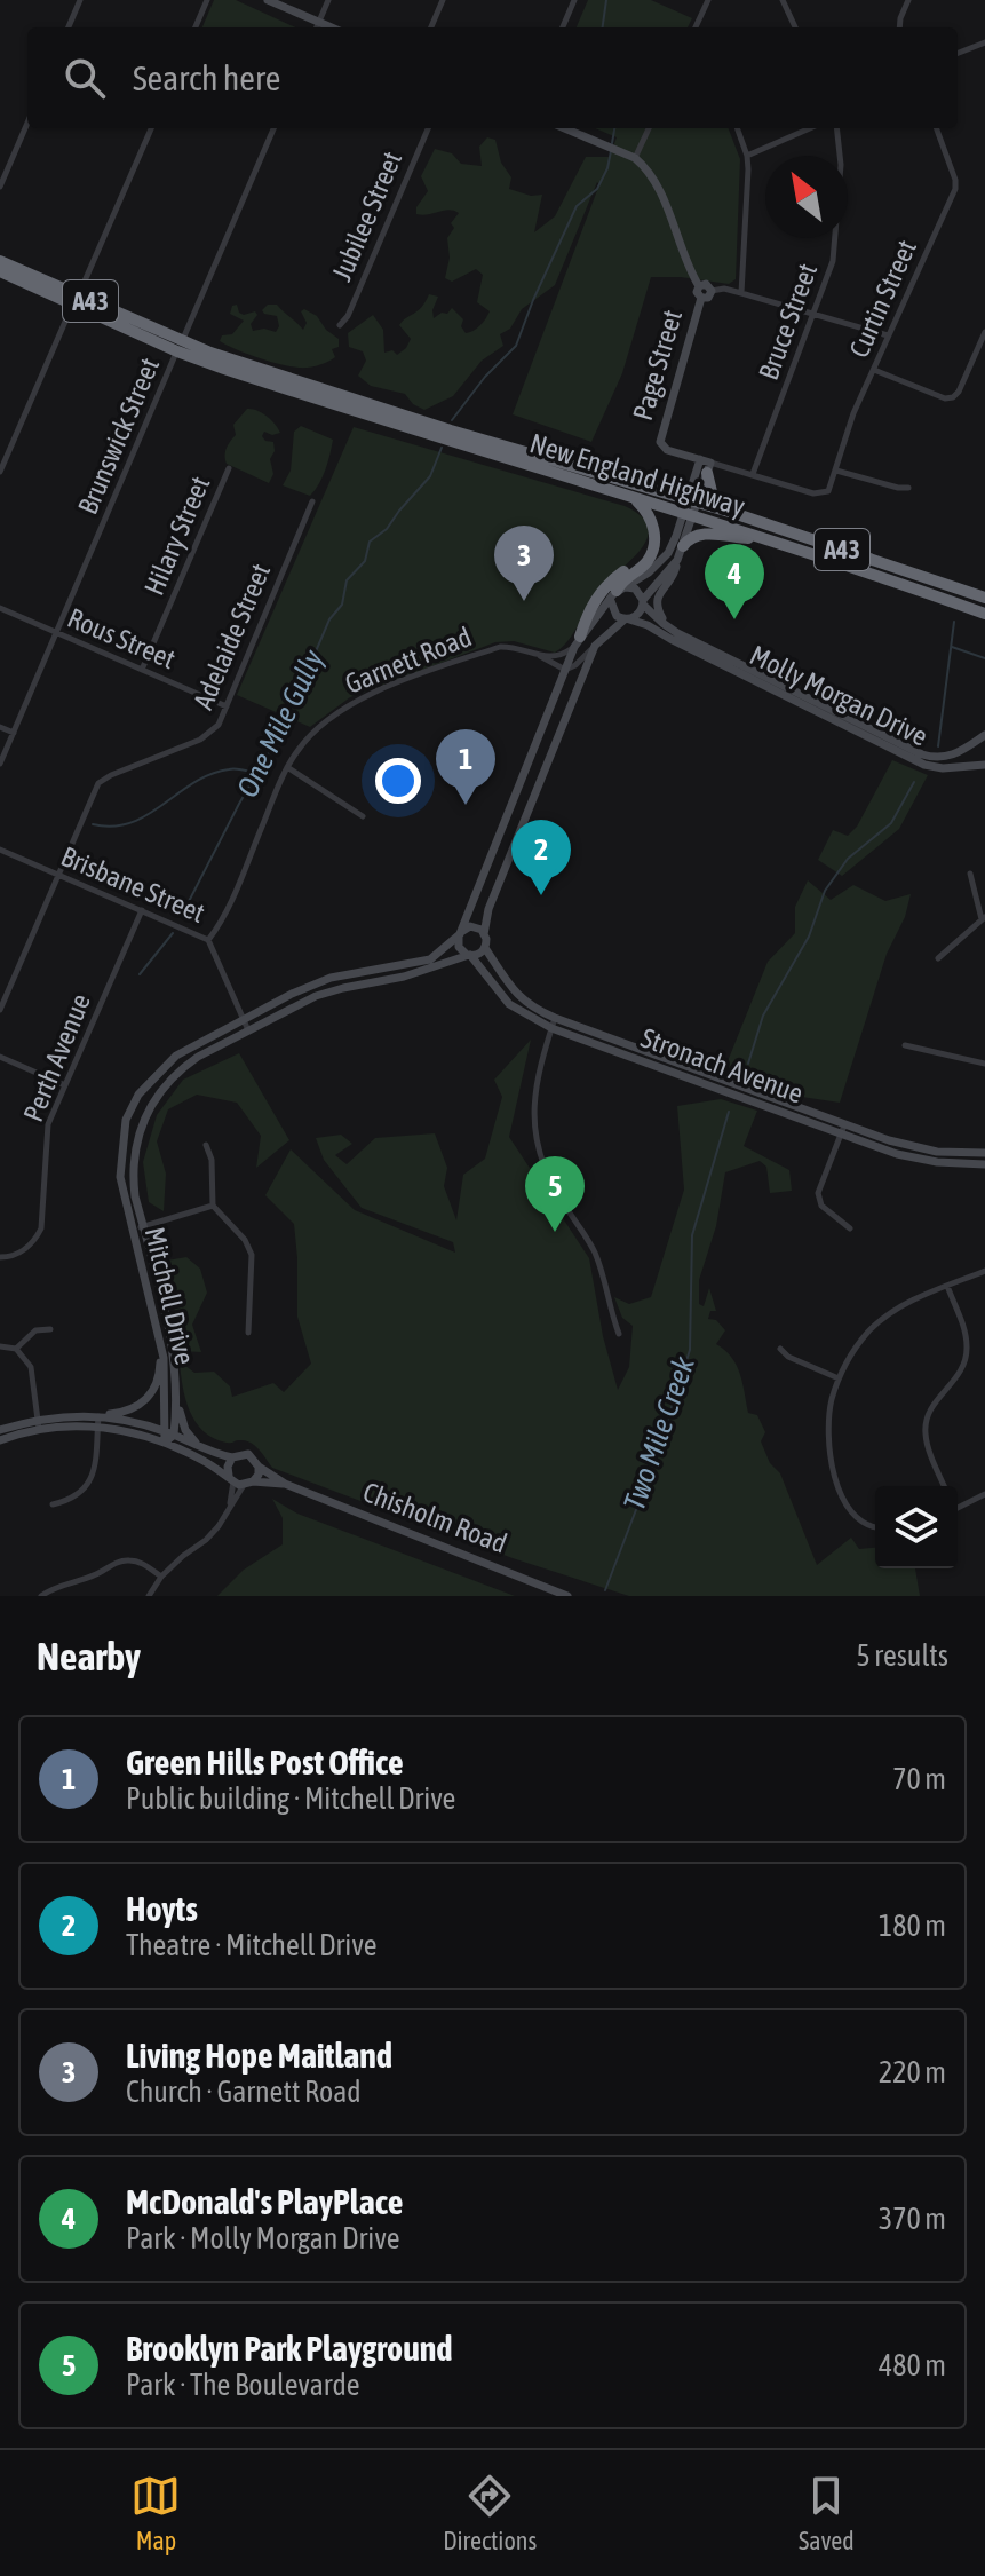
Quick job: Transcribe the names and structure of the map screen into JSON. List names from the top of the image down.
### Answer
{
  "streets": {
    "highway": ["A43", "New England Highway"],
    "street": [
      "Jubilee Street",
      "Curtin Street",
      "Bruce Street",
      "Page Street",
      "Brunswick Street",
      "Hilary Street",
      "Adelaide Street",
      "Rous Street",
      "Garnett Road",
      "Molly Morgan Drive",
      "Brisbane Street",
      "Perth Avenue",
      "Stronach Avenue",
      "Mitchell Drive",
      "Chisholm Road"
    ]
  },
  "crossings": [
    ["Curtin Street", "Bruce Street"],
    ["A43", "Brunswick Street"],
    ["A43", "New England Highway"],
    ["Brunswick Street", "Rous Street"],
    ["Hilary Street", "Rous Street"],
    ["Adelaide Street", "Rous Street"],
    ["Adelaide Street", "Brisbane Street"],
    ["Garnett Road", "Brisbane Street"],
    ["Brisbane Street", "Perth Avenue"],
    ["Brisbane Street", "Mitchell Drive"],
    ["Stronach Avenue", "Mitchell Drive"]
  ],
  "water": ["One Mile Gully", "Two Mile Creek"],
  "north": "top left",
  "page": {
    "search": "Search here",
    "pins": [
      "3",
      "4",
      "1",
      "2",
      "5"
    ],
    "heading": ["Nearby", "5 results"],
    "list": [
      {
        "mark": "1",
        "name": "Green Hills Post Office",
        "note": "Public building · Mitchell Drive",
        "value": "70 m"
      },
      {
        "mark": "2",
        "name": "Hoyts",
        "note": "Theatre · Mitchell Drive",
        "value": "180 m"
      },
      {
        "mark": "3",
        "name": "Living Hope Maitland",
        "note": "Church · Garnett Road",
        "value": "220 m"
      },
      {
        "mark": "4",
        "name": "McDonald's PlayPlace",
        "note": "Park · Molly Morgan Drive",
        "value": "370 m"
      },
      {
        "mark": "5",
        "name": "Brooklyn Park Playground",
        "note": "Park · The Boulevarde",
        "value": "480 m"
      }
    ],
    "nav": ["Map", "Directions", "Saved"]
  }
}
